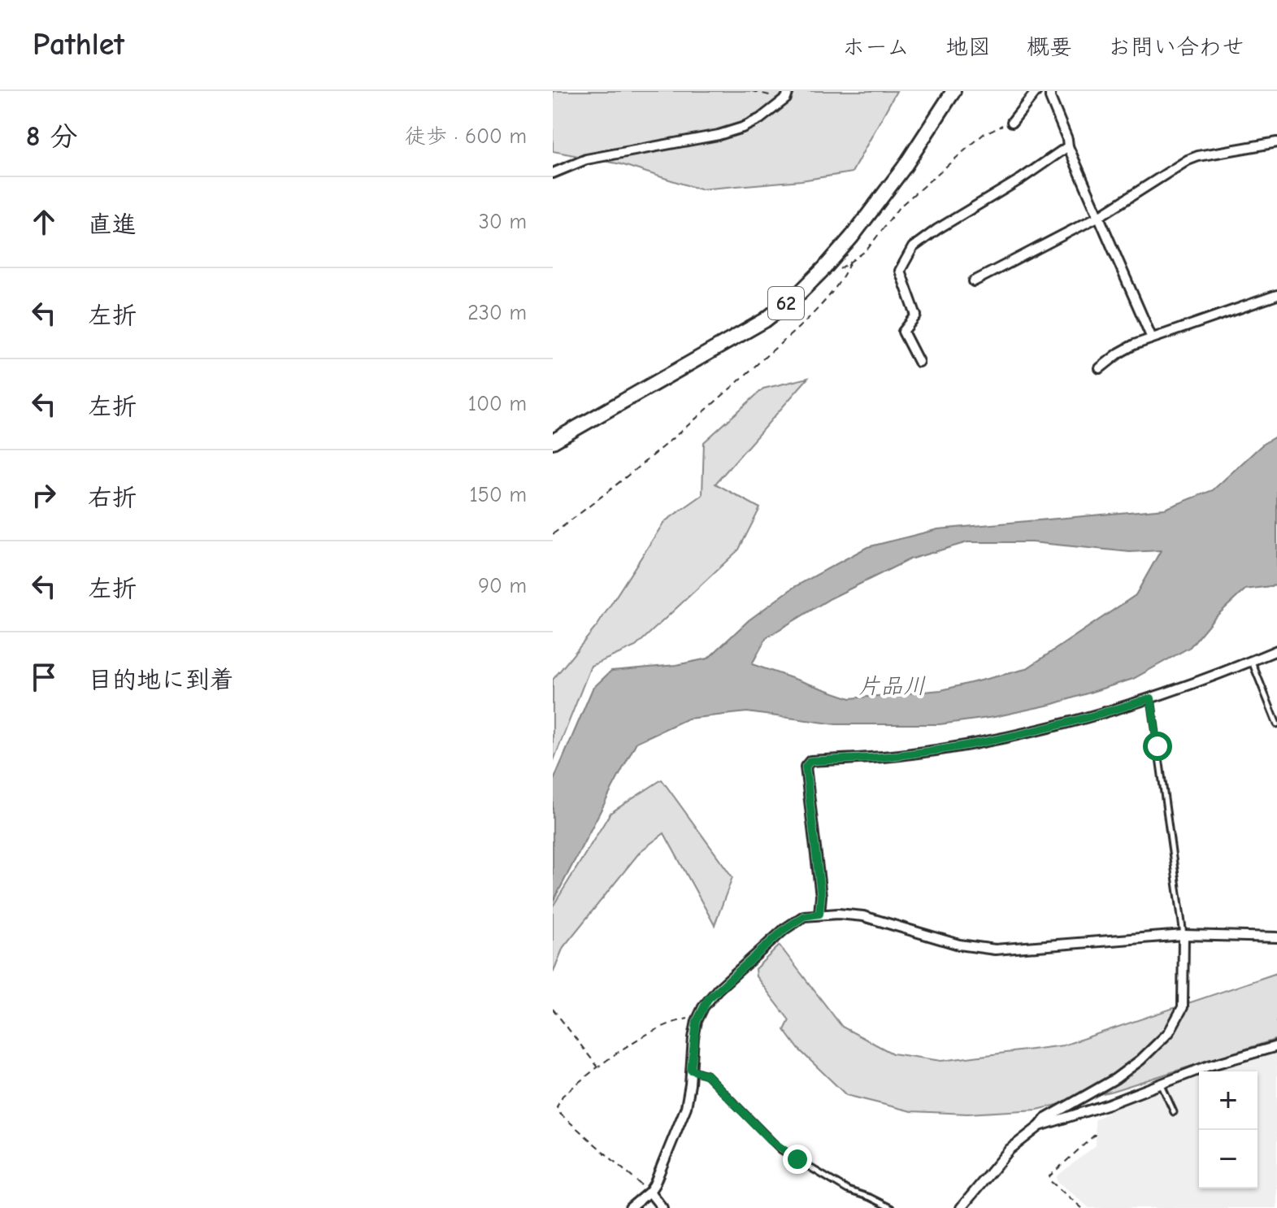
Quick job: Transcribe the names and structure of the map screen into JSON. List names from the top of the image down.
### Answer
{
  "streets": {
    "main road": ["62"]
  },
  "water": ["片品川"],
  "page": {
    "header": "Pathlet",
    "nav": [
      "ホーム",
      "地図",
      "概要",
      "お問い合わせ"
    ],
    "heading": ["8 分", "徒歩 · 600 m"],
    "list": [
      ["直進", "30 m"],
      ["左折", "230 m"],
      ["左折", "100 m"],
      ["右折", "150 m"],
      ["左折", "90 m"],
      "目的地に到着"
    ],
    "map_buttons": ["+", "−"]
  }
}
